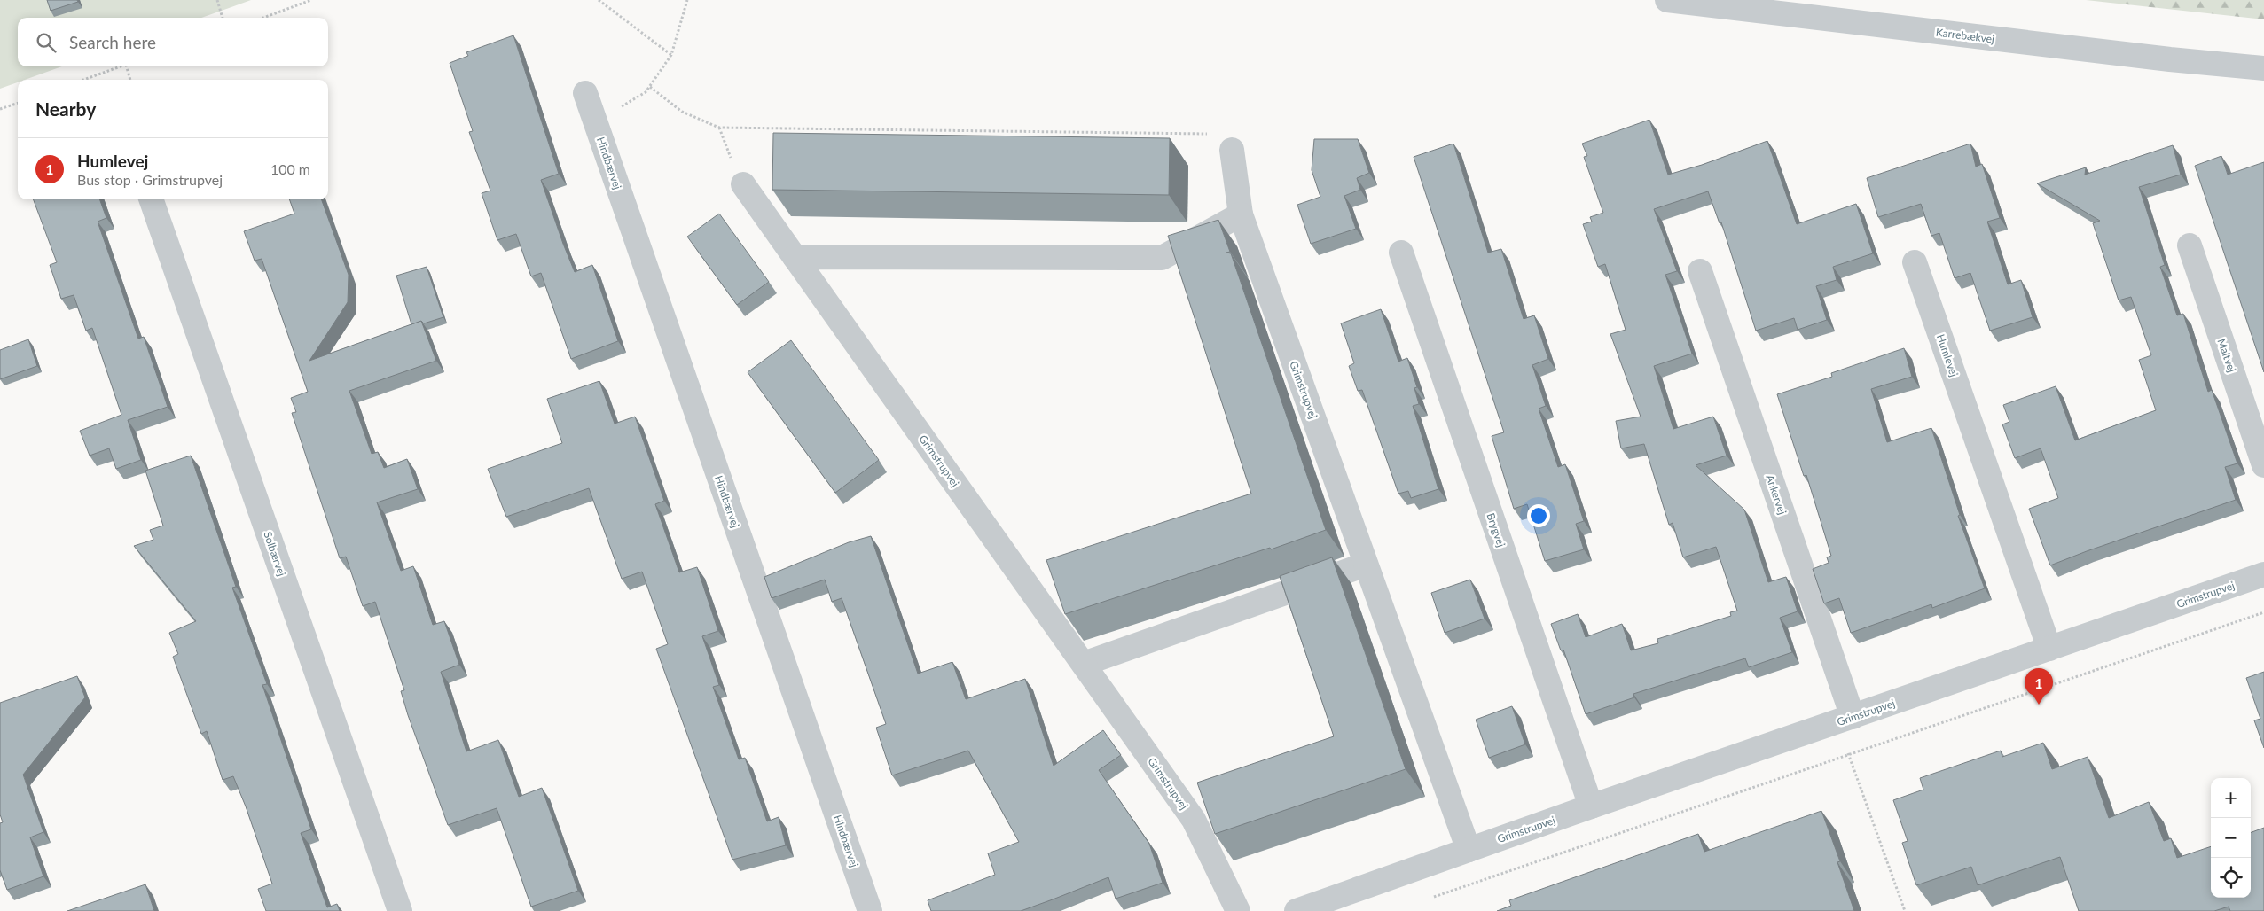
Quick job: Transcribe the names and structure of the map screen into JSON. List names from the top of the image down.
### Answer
{
  "streets": {
    "street": [
      "Karrebækvej",
      "Hindbærvej",
      "Humlevej",
      "Maltvej",
      "Grimstrupvej",
      "Ankervej",
      "Brygvej",
      "Solbærvej"
    ]
  },
  "crossings": [
    ["Humlevej", "Grimstrupvej"],
    ["Grimstrupvej", "Ankervej"],
    ["Grimstrupvej", "Brygvej"]
  ],
  "page": {
    "search": "Search here",
    "heading": "Nearby",
    "list": [
      {
        "mark": "1",
        "name": "Humlevej",
        "note": "Bus stop · Grimstrupvej",
        "value": "100 m"
      }
    ],
    "pins": "1",
    "map_buttons": ["+", "−"]
  }
}
